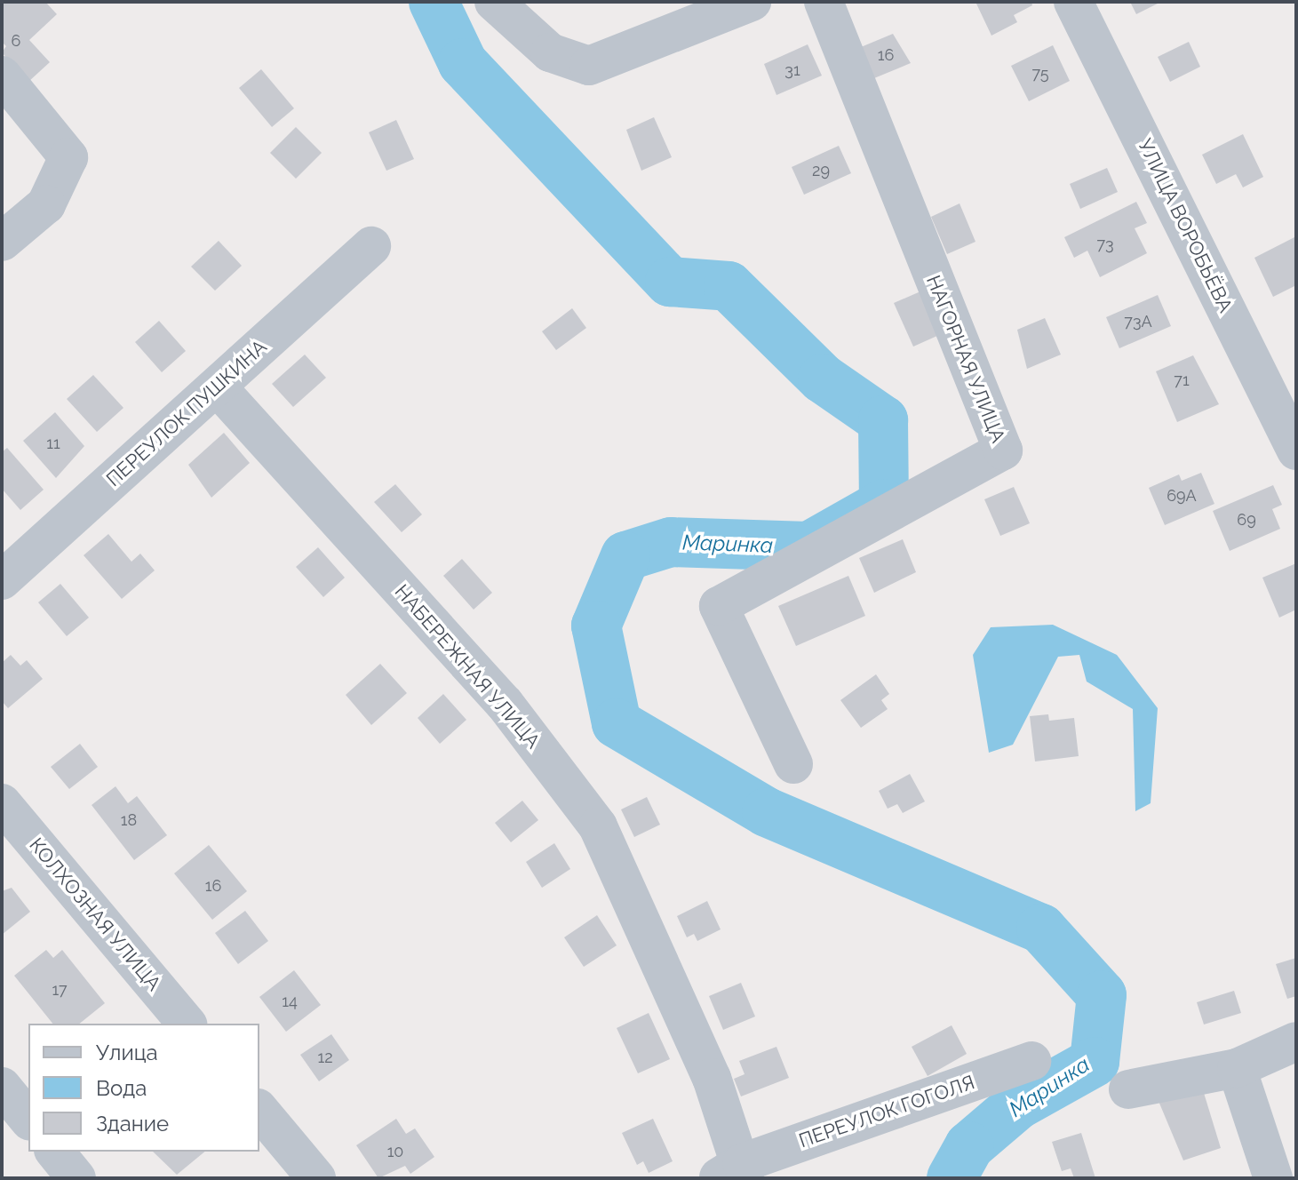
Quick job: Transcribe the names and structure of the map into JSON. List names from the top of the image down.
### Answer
{
  "streets": {
    "street": [
      "УЛИЦА ВОРОБЬЁВА",
      "НАГОРНАЯ УЛИЦА",
      "ПЕРЕУЛОК ПУШКИНА",
      "НАБЕРЕЖНАЯ УЛИЦА",
      "КОЛХОЗНАЯ УЛИЦА",
      "ПЕРЕУЛОК ГОГОЛЯ"
    ]
  },
  "crossings": [
    ["ПЕРЕУЛОК ПУШКИНА", "НАБЕРЕЖНАЯ УЛИЦА"],
    ["НАБЕРЕЖНАЯ УЛИЦА", "ПЕРЕУЛОК ГОГОЛЯ"]
  ],
  "water": ["Маринка"],
  "house_numbers": [
    "6",
    "16",
    "31",
    "75",
    "29",
    "73",
    "73А",
    "71",
    "11",
    "69А",
    "69",
    "18",
    "16",
    "17",
    "14",
    "12",
    "10"
  ],
  "legend": ["Улица", "Вода", "Здание"]
}
